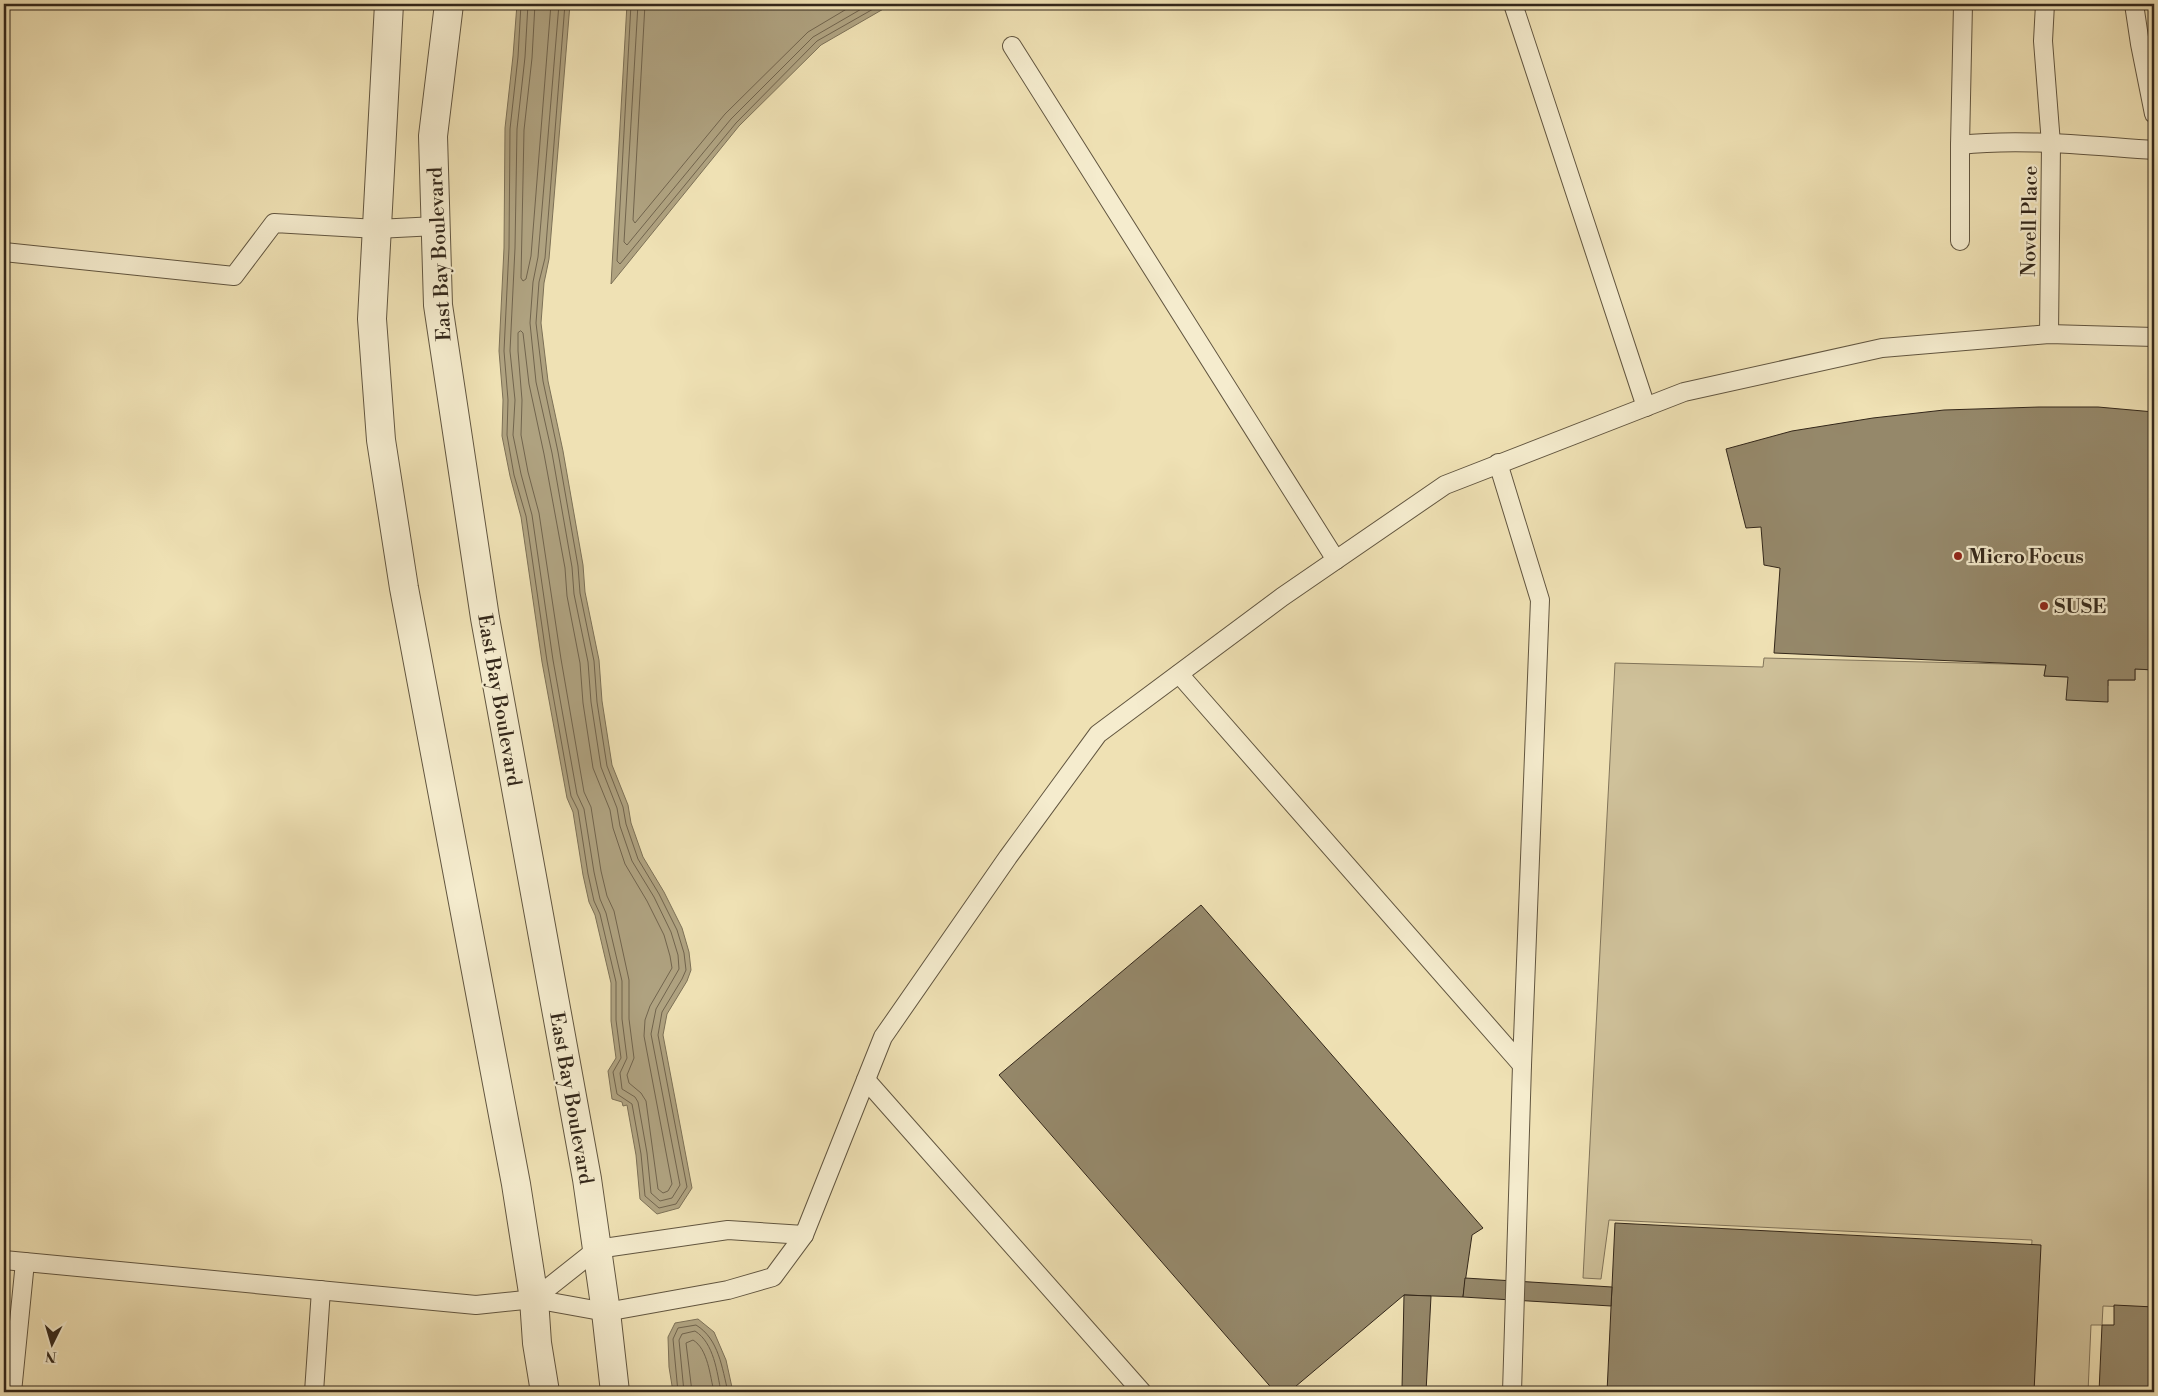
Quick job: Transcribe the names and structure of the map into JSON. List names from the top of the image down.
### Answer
{
  "streets": {
    "street": ["East Bay Boulevard"],
    "lane": ["Novell Place"]
  },
  "places": ["Micro Focus", "SUSE"],
  "north": "bottom"
}
